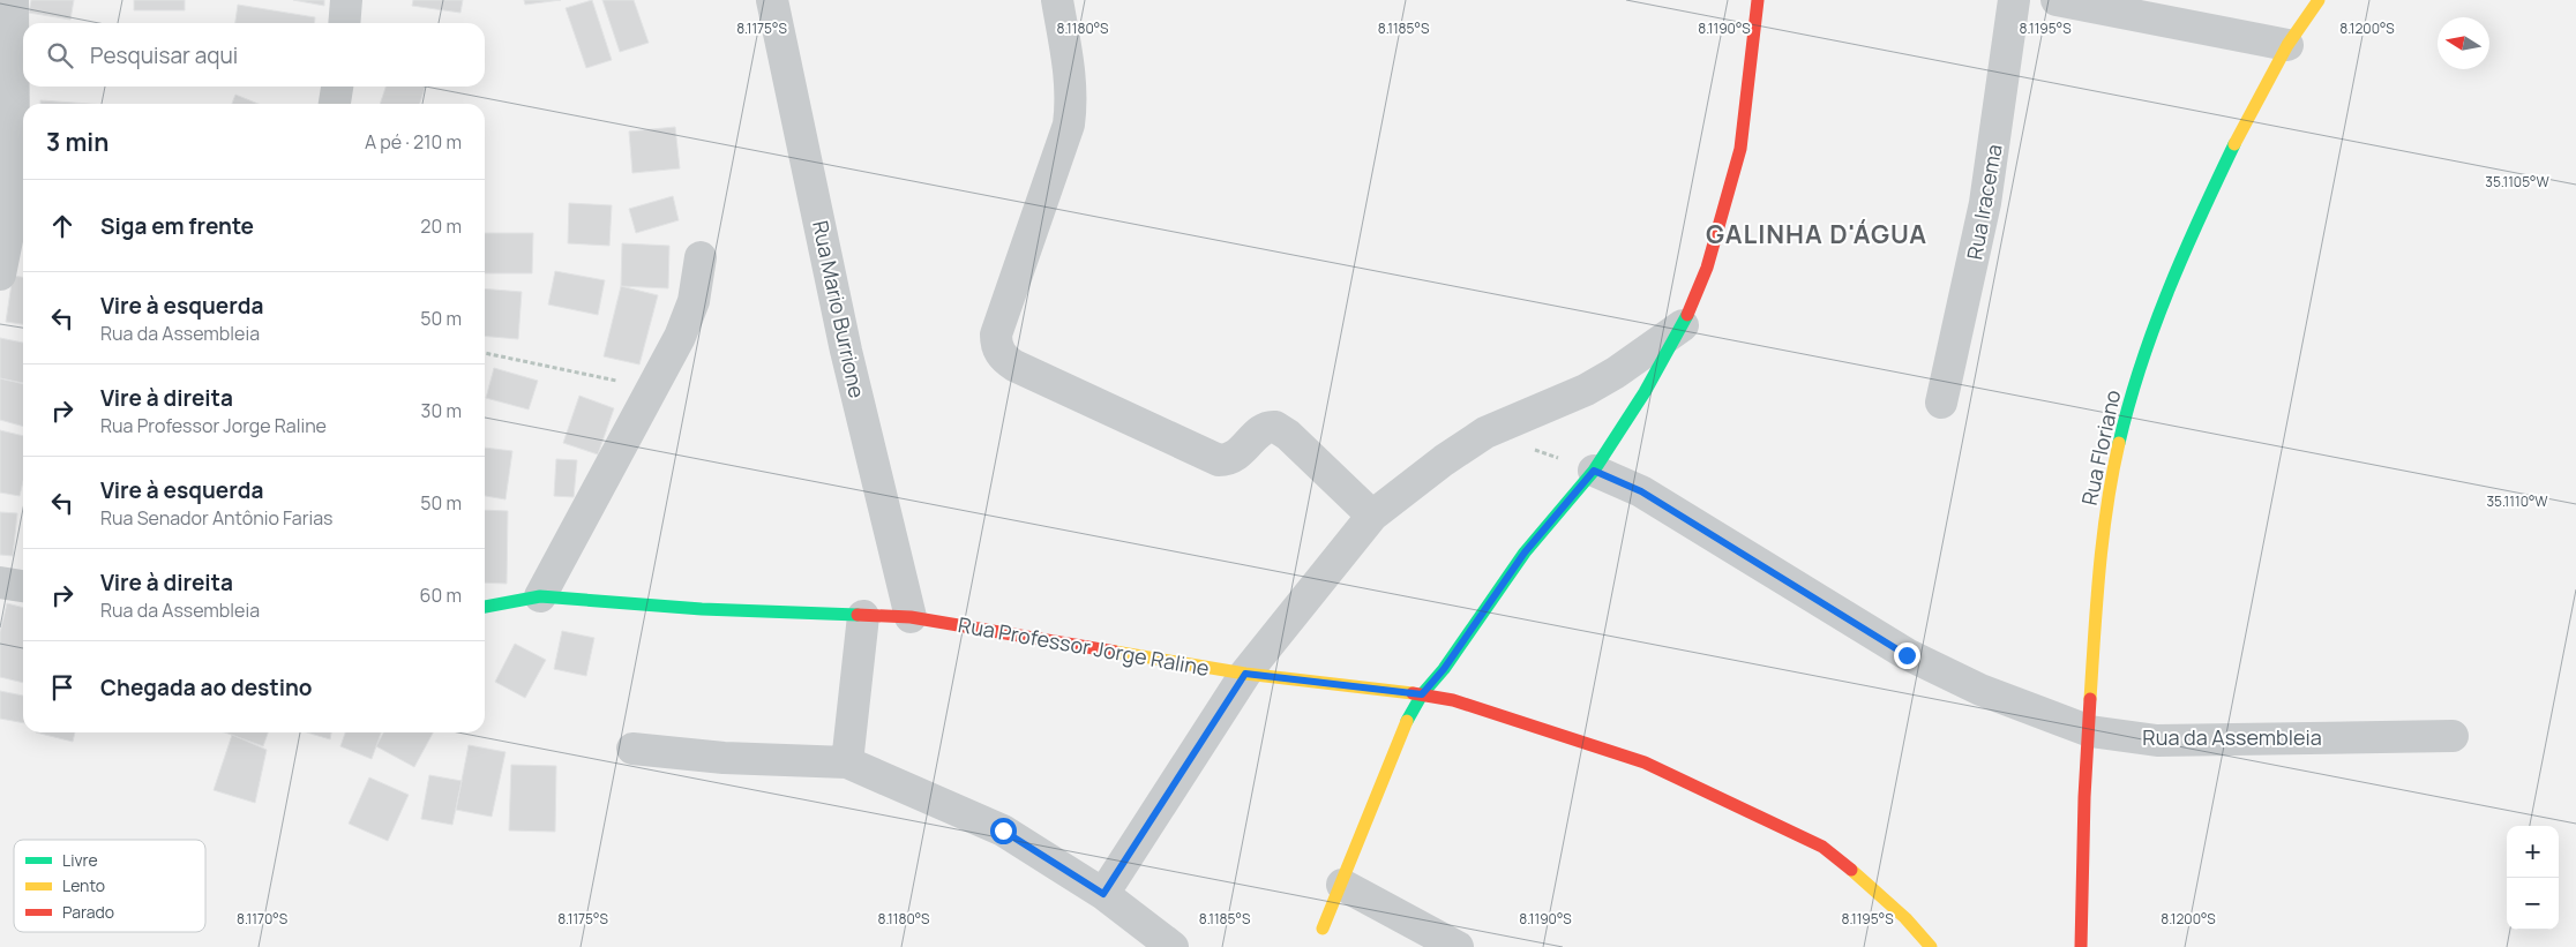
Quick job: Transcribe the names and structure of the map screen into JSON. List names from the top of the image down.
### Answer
{
  "streets": {
    "street": [
      "Rua Iracema",
      "Rua Mario Burrione",
      "Rua Floriano",
      "Rua Professor Jorge Raline",
      "Rua da Assembleia"
    ]
  },
  "crossings": [
    ["Rua Mario Burrione", "Rua Professor Jorge Raline"],
    ["Rua Floriano", "Rua da Assembleia"]
  ],
  "districts": ["GALINHA D'ÁGUA"],
  "legend": ["Livre", "Lento", "Parado"],
  "north": "left",
  "page": {
    "search": "Pesquisar aqui",
    "heading": ["3 min", "A pé · 210 m"],
    "list": [
      ["Siga em frente", "20 m"],
      ["Vire à esquerda", "Rua da Assembleia", "50 m"],
      ["Vire à direita", "Rua Professor Jorge Raline", "30 m"],
      ["Vire à esquerda", "Rua Senador Antônio Farias", "50 m"],
      ["Vire à direita", "Rua da Assembleia", "60 m"],
      "Chegada ao destino"
    ],
    "map_buttons": ["+", "−"]
  },
  "coordinates": [
    "8.1175°S",
    "8.1180°S",
    "8.1185°S",
    "8.1190°S",
    "8.1195°S",
    "8.1200°S",
    "35.1105°W",
    "35.1110°W",
    "8.1170°S"
  ]
}
